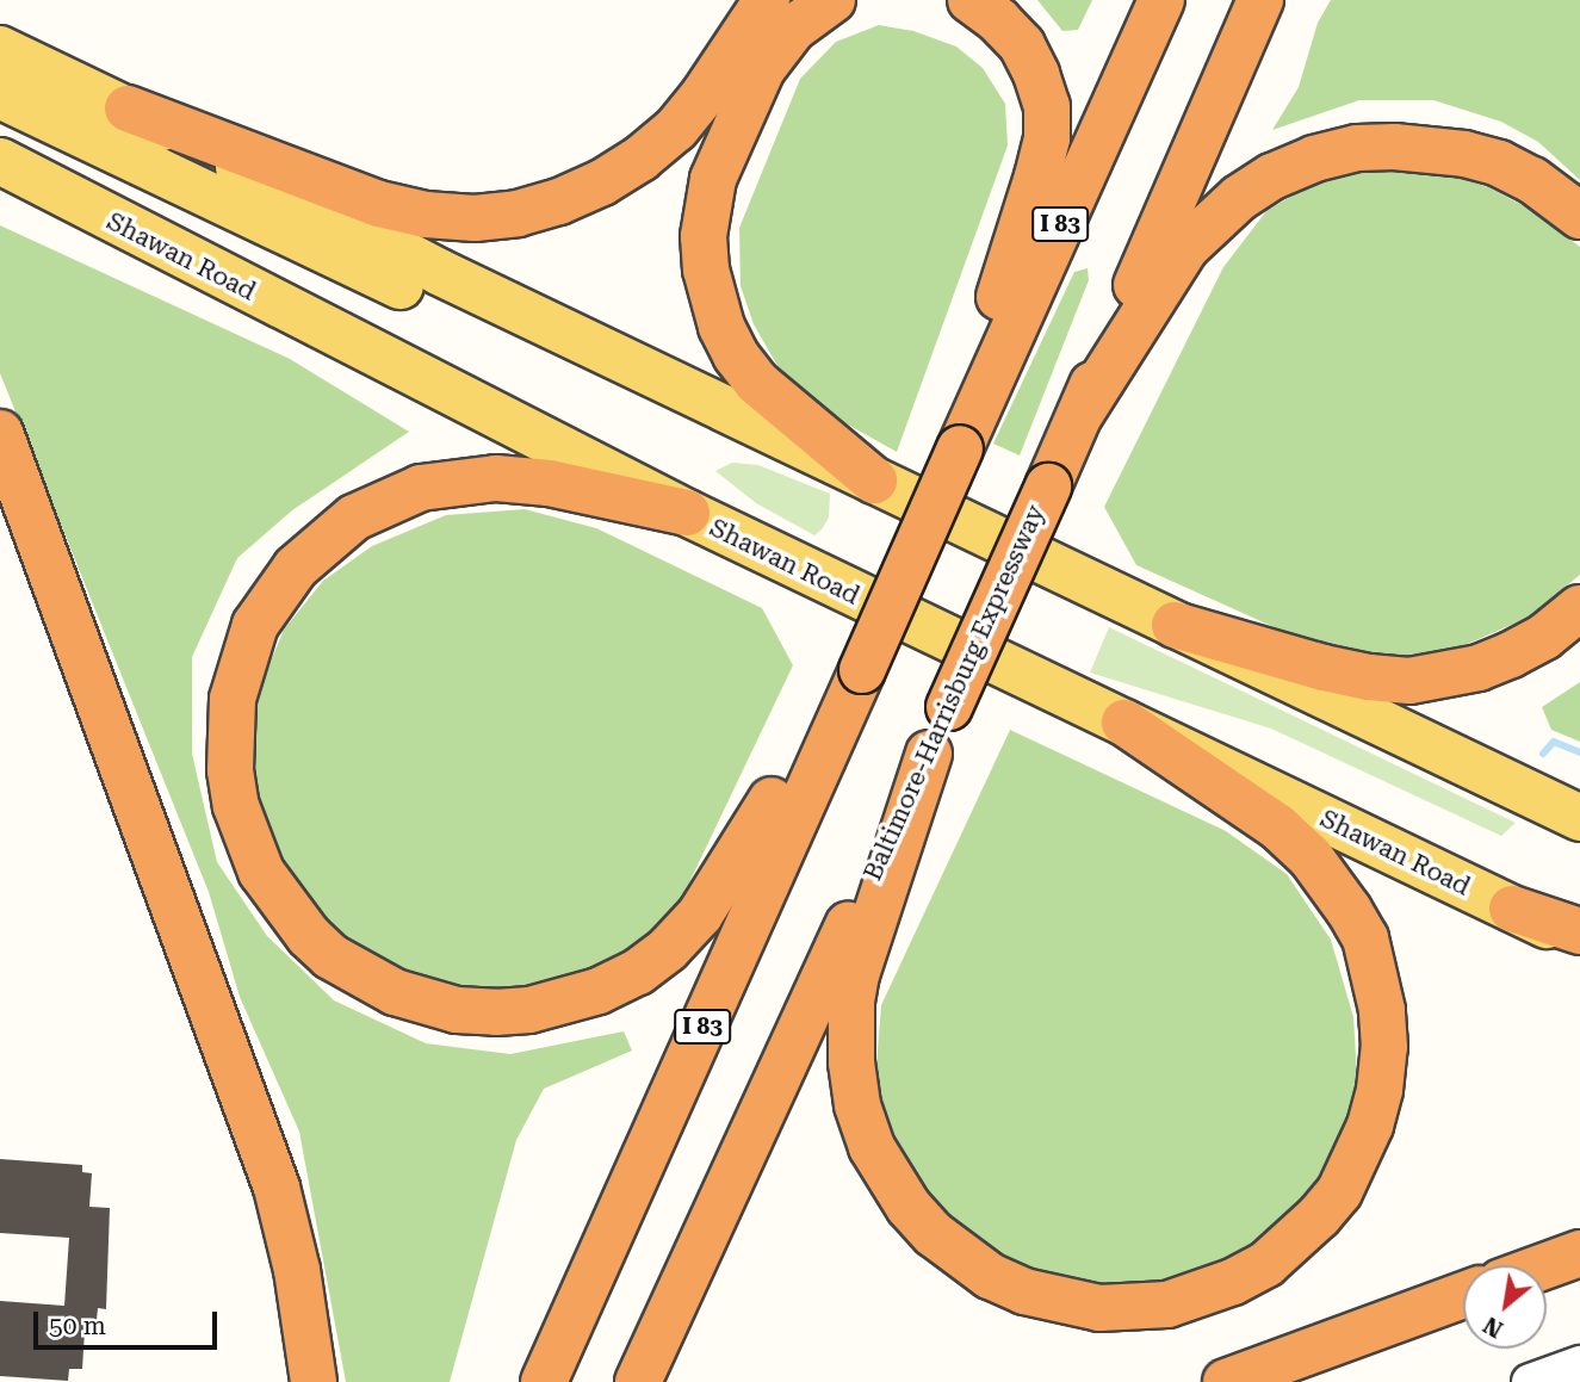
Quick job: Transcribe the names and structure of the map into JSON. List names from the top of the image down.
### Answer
{
  "streets": {
    "highway": ["I 83", "Baltimore-Harrisburg Expressway"],
    "main road": ["Shawan Road"]
  },
  "scale_bar": "50 m",
  "north": "bottom left"
}
